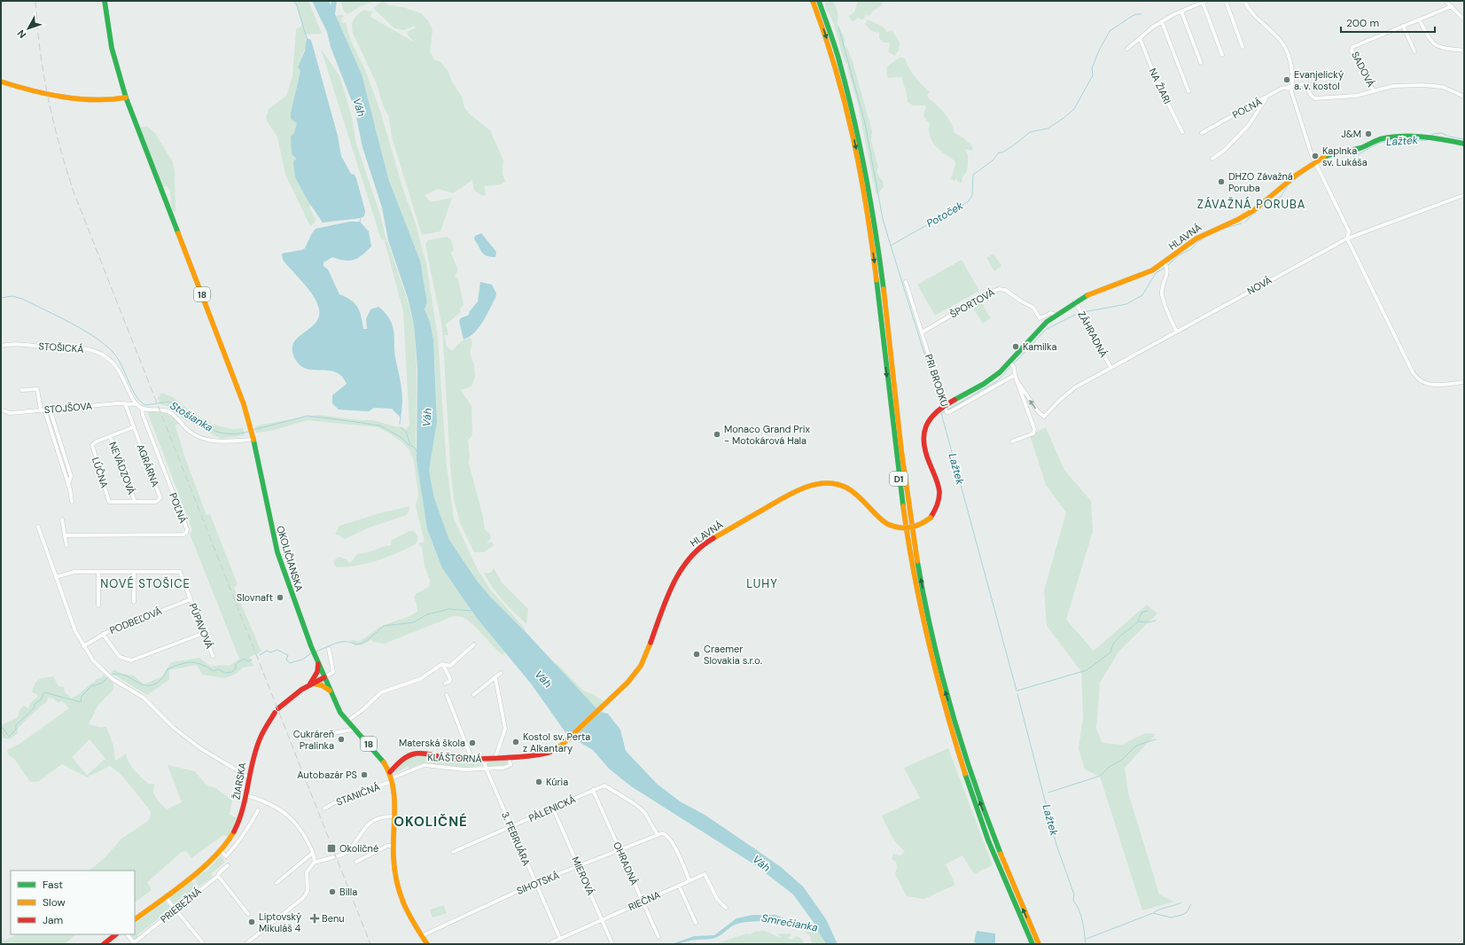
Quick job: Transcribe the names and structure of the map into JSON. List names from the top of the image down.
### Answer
{
  "streets": {
    "main road": [
      "HLAVNÁ",
      "18",
      "D1",
      "OKOLIČIANSKA",
      "KLÁŠTORNÁ",
      "ŽIARSKA"
    ],
    "street": [
      "SADOVÁ",
      "NA ŽIARI",
      "POĽNÁ",
      "NOVÁ",
      "ŠPORTOVÁ",
      "ZÁHRADNÁ",
      "STOŠICKÁ",
      "PRI BRODKU",
      "STOJŠOVA",
      "AGRÁRNA",
      "NEVÄDZOVÁ",
      "LÚČNA",
      "PODBEĽOVÁ",
      "PÚPAVOVÁ",
      "STANIČNÁ",
      "PÁLENICKÁ",
      "3. FEBRUÁRA",
      "OHRADNÁ",
      "MIEROVÁ",
      "SIHOTSKÁ",
      "RIEČNA",
      "PRIEBEŽNÁ"
    ]
  },
  "crossings": [
    ["HLAVNÁ", "ŠPORTOVÁ"],
    ["HLAVNÁ", "ZÁHRADNÁ"],
    ["HLAVNÁ", "PRI BRODKU"],
    ["HLAVNÁ", "KLÁŠTORNÁ"],
    ["NOVÁ", "ZÁHRADNÁ"],
    ["18", "OKOLIČIANSKA"],
    ["ŠPORTOVÁ", "PRI BRODKU"],
    ["STOŠICKÁ", "STOJŠOVA"],
    ["STOJŠOVA", "AGRÁRNA"],
    ["AGRÁRNA", "NEVÄDZOVÁ"],
    ["AGRÁRNA", "LÚČNA"],
    ["NEVÄDZOVÁ", "LÚČNA"],
    ["OKOLIČIANSKA", "KLÁŠTORNÁ"],
    ["OKOLIČIANSKA", "ŽIARSKA"],
    ["OKOLIČIANSKA", "STANIČNÁ"],
    ["OKOLIČIANSKA", "SIHOTSKÁ"],
    ["PODBEĽOVÁ", "PÚPAVOVÁ"],
    ["KLÁŠTORNÁ", "STANIČNÁ"],
    ["KLÁŠTORNÁ", "3. FEBRUÁRA"],
    ["PÁLENICKÁ", "3. FEBRUÁRA"],
    ["PÁLENICKÁ", "OHRADNÁ"],
    ["PÁLENICKÁ", "MIEROVÁ"],
    ["PÁLENICKÁ", "SIHOTSKÁ"],
    ["3. FEBRUÁRA", "SIHOTSKÁ"],
    ["3. FEBRUÁRA", "RIEČNA"],
    ["OHRADNÁ", "SIHOTSKÁ"],
    ["OHRADNÁ", "RIEČNA"],
    ["MIEROVÁ", "SIHOTSKÁ"],
    ["MIEROVÁ", "RIEČNA"]
  ],
  "districts": [
    "ZÁVAŽNÁ PORUBA",
    "NOVÉ STOŠICE",
    "LUHY",
    "OKOLIČNÉ"
  ],
  "water": [
    "Váh",
    "Lažtek",
    "Potoček",
    "Stošianka",
    "Smrečianka"
  ],
  "places": {
    "other": [
      "Evanjelický a. v. kostol",
      "J&M",
      "Kaplnka sv. Lukáša",
      "DHZO Závažná Poruba",
      "Kamilka",
      "Monaco Grand Prix - Motokárová Hala",
      "Slovnaft",
      "Craemer Slovakia s.r.o.",
      "Cukráreň Pralinka",
      "Kostol sv. Perta z Alkantary",
      "Materská škola",
      "Autobazár PS",
      "Kúria",
      "Billa",
      "Liptovský Mikuláš 4"
    ],
    "transit": ["Okoličné"],
    "health": ["Benu"]
  },
  "legend": ["Fast", "Slow", "Jam"],
  "scale_bar": "200 m",
  "north": "bottom left"
}
